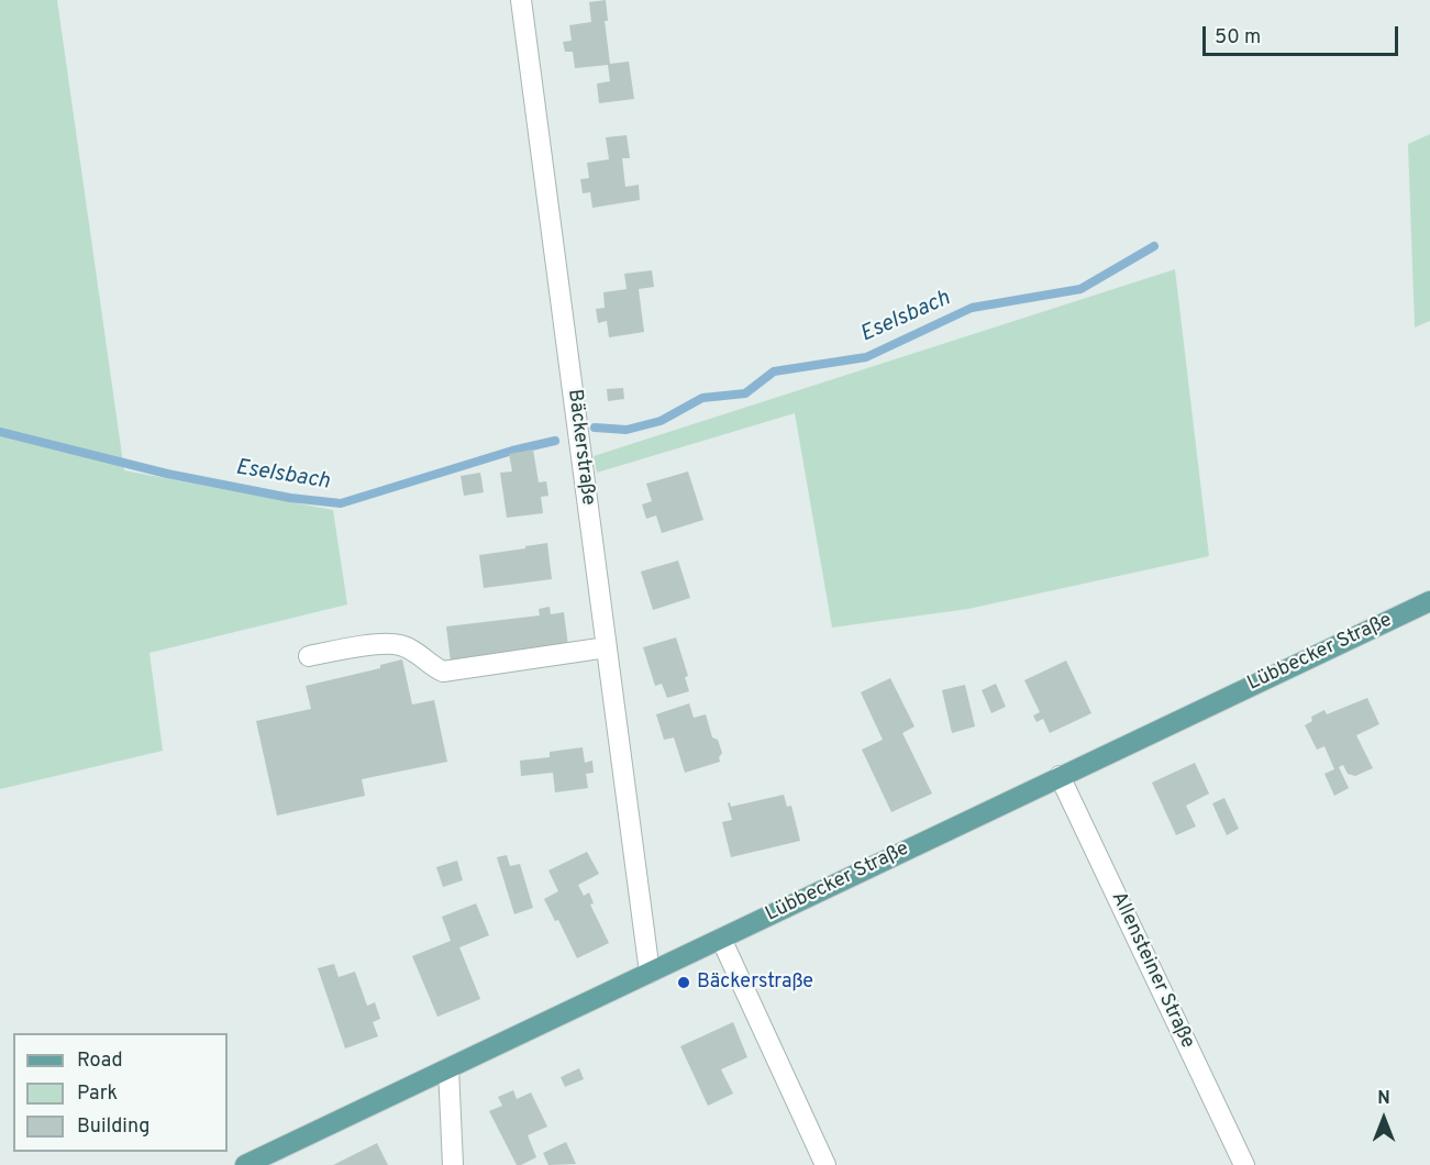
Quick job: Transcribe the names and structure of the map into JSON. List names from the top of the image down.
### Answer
{
  "streets": {
    "main road": ["Lübbecker Straße"],
    "street": ["Bäckerstraße", "Allensteiner Straße"]
  },
  "crossings": [
    ["Bäckerstraße", "Lübbecker Straße"],
    ["Lübbecker Straße", "Allensteiner Straße"]
  ],
  "water": ["Eselsbach"],
  "places": ["Bäckerstraße"],
  "legend": ["Road", "Park", "Building"],
  "scale_bar": "50 m",
  "north": "top"
}
